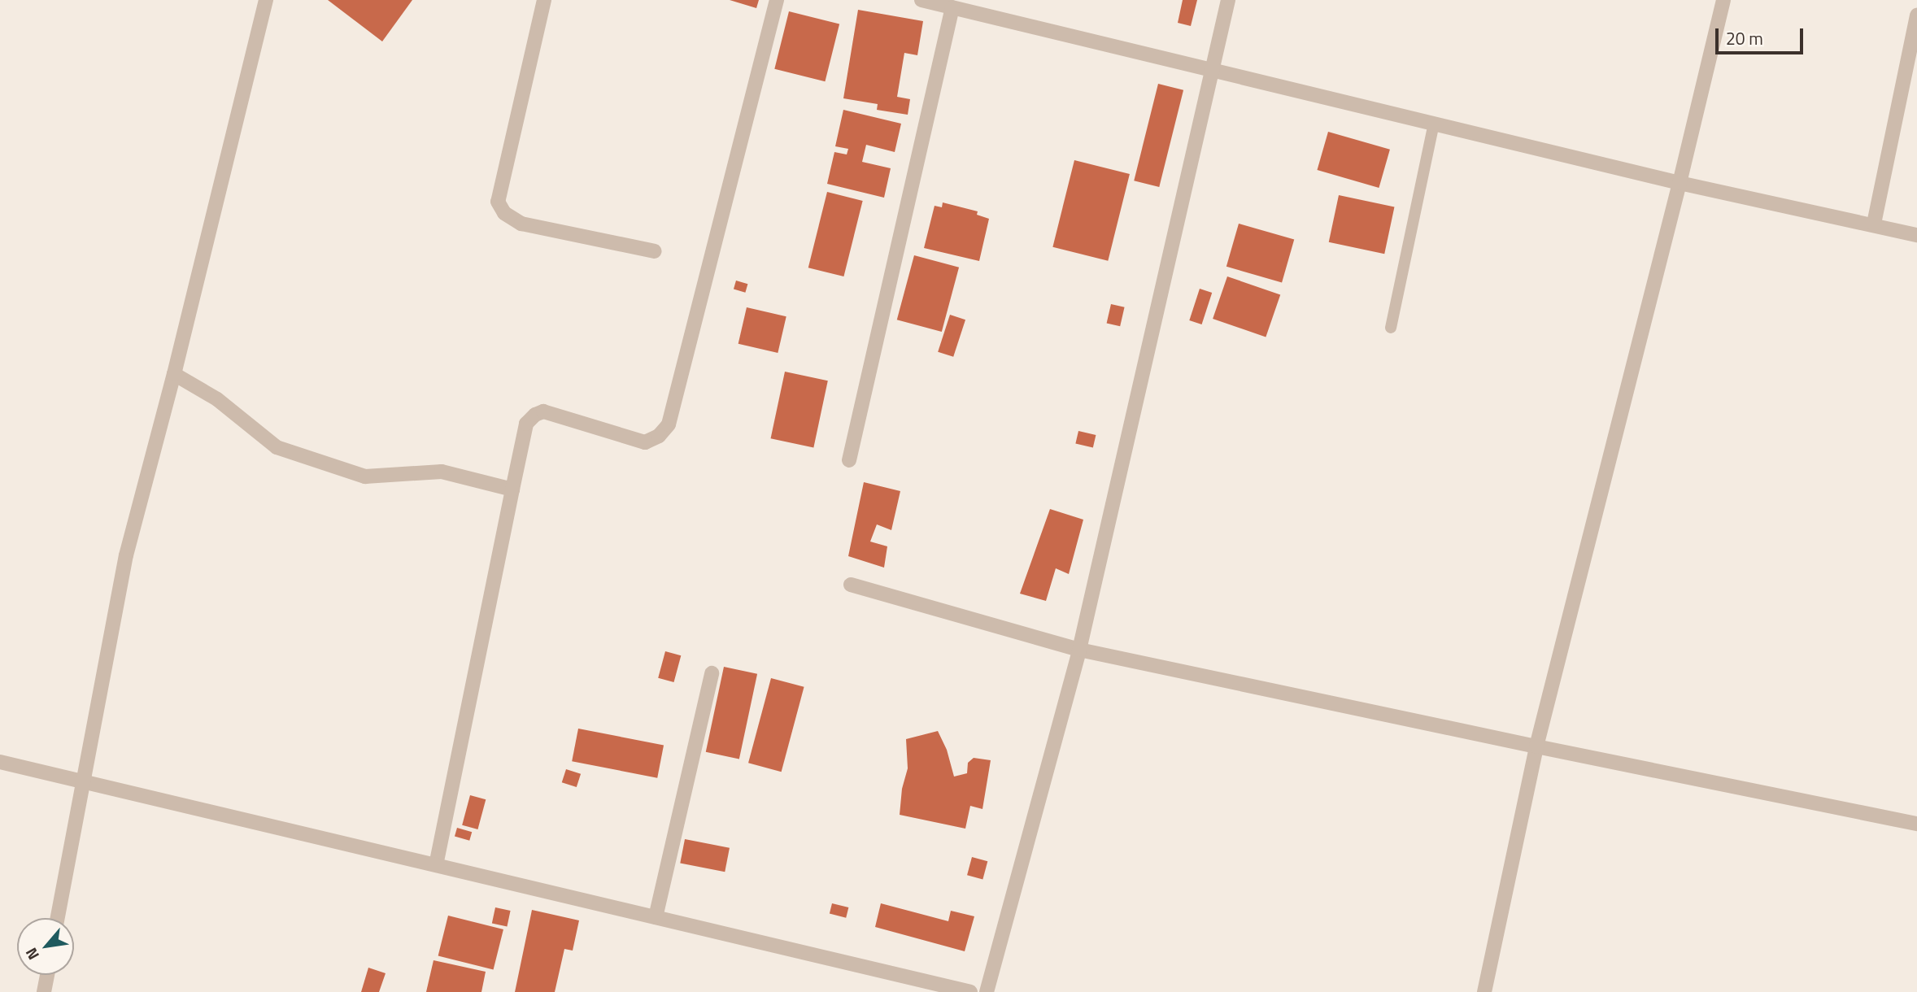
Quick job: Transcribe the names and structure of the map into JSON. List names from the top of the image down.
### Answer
{
  "scale_bar": "20 m",
  "north": "bottom left"
}
